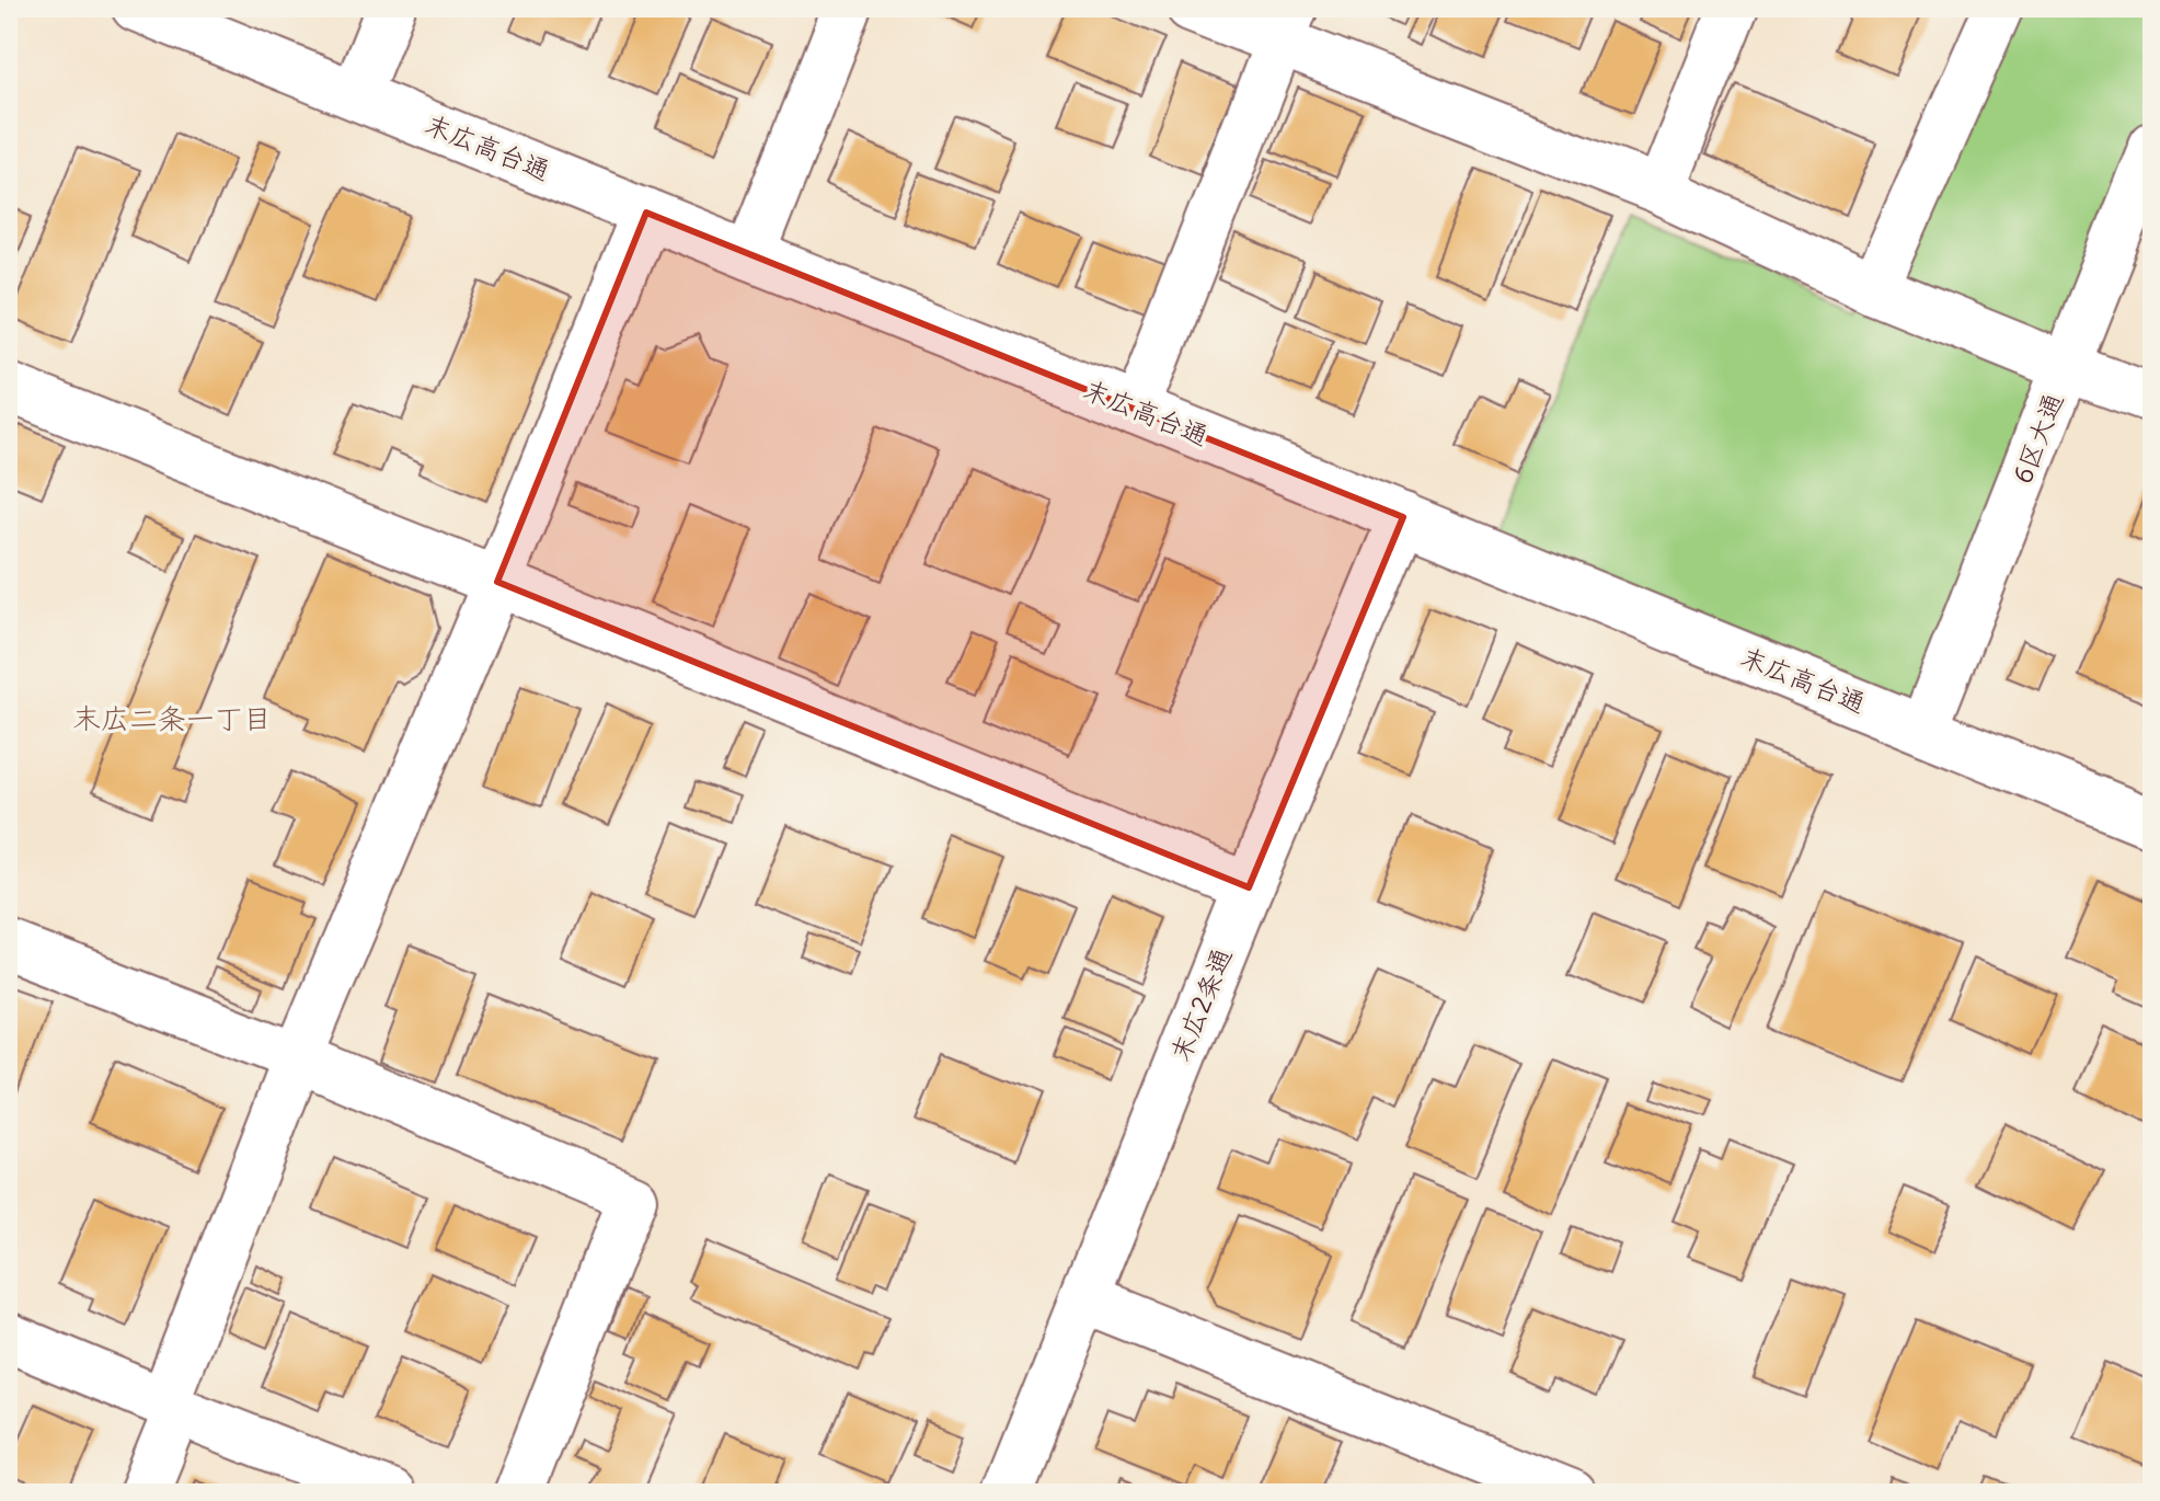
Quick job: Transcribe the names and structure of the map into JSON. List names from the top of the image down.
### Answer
{
  "streets": {
    "street": ["末広高台通", "6区大通", "末広2条通"]
  },
  "crossings": [
    ["末広高台通", "6区大通"],
    ["末広高台通", "末広2条通"]
  ],
  "districts": ["末広二条一丁目"]
}
